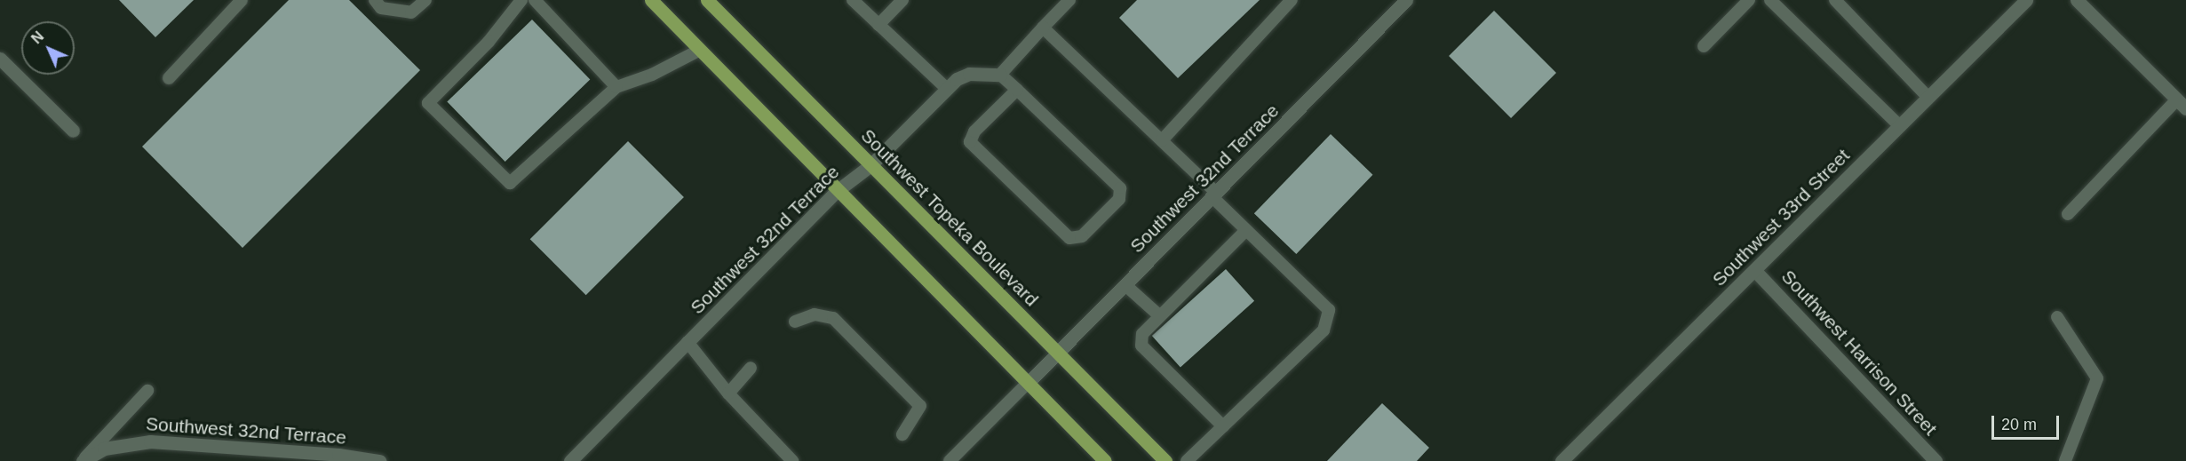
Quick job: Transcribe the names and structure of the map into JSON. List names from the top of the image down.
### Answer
{
  "streets": {
    "main road": ["Southwest Topeka Boulevard"],
    "street": ["Southwest 32nd Terrace", "Southwest 33rd Street", "Southwest Harrison Street"]
  },
  "crossings": [
    ["Southwest 32nd Terrace", "Southwest Topeka Boulevard"],
    ["Southwest 33rd Street", "Southwest Harrison Street"]
  ],
  "scale_bar": "20 m",
  "north": "top left"
}
